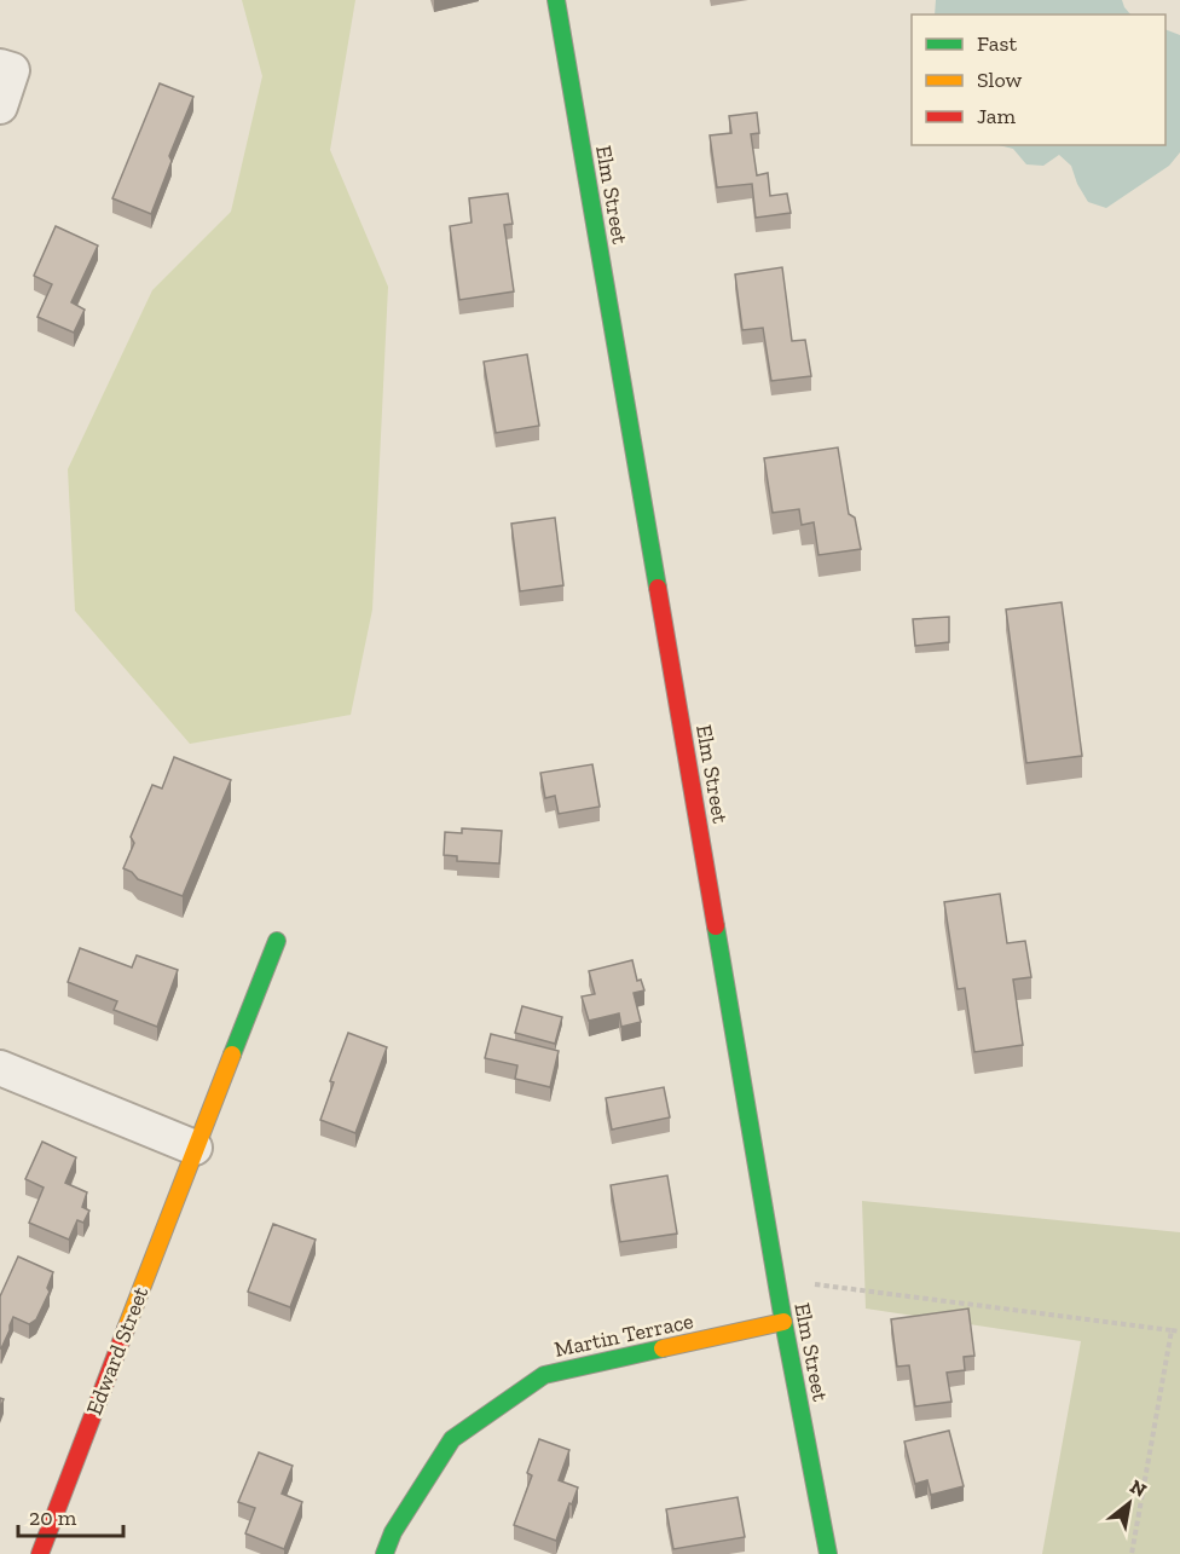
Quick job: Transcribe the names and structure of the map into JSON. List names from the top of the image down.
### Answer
{
  "streets": {
    "street": ["Elm Street", "Martin Terrace", "Edward Street"]
  },
  "crossings": [
    ["Elm Street", "Martin Terrace"]
  ],
  "legend": ["Fast", "Slow", "Jam"],
  "scale_bar": "20 m",
  "north": "top right"
}
